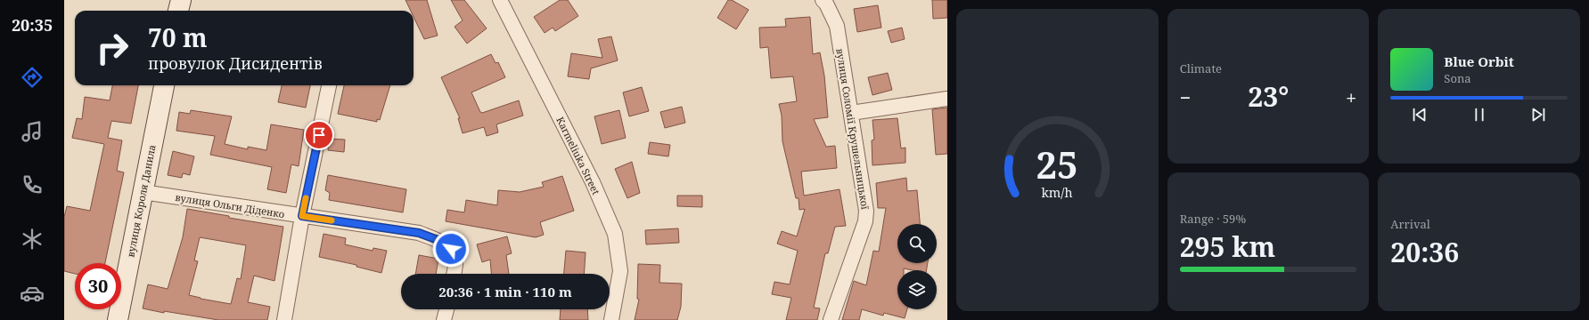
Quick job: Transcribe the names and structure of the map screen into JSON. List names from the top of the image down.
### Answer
{
  "streets": {
    "main road": ["вулиця Короля Данила"],
    "street": ["вулиця Соломії Крушельницької", "Karmeliuka Street", "вулиця Ольги Діденко"]
  },
  "crossings": [
    ["вулиця Короля Данила", "вулиця Ольги Діденко"]
  ],
  "page": {
    "tabs": "20:35",
    "tile": [
      "Climate",
      ["Range · 59%", "295 km"],
      ["Arrival", "20:36"]
    ],
    "turn": ["70 m", "провулок Дисидентів"],
    "song": ["Blue Orbit", "Sona"],
    "heat": ["−", "23°", "+"],
    "limit": "30",
    "trip": "20:36 · 1 min · 110 m",
    "gauge": ["25", "km/h"]
  }
}
